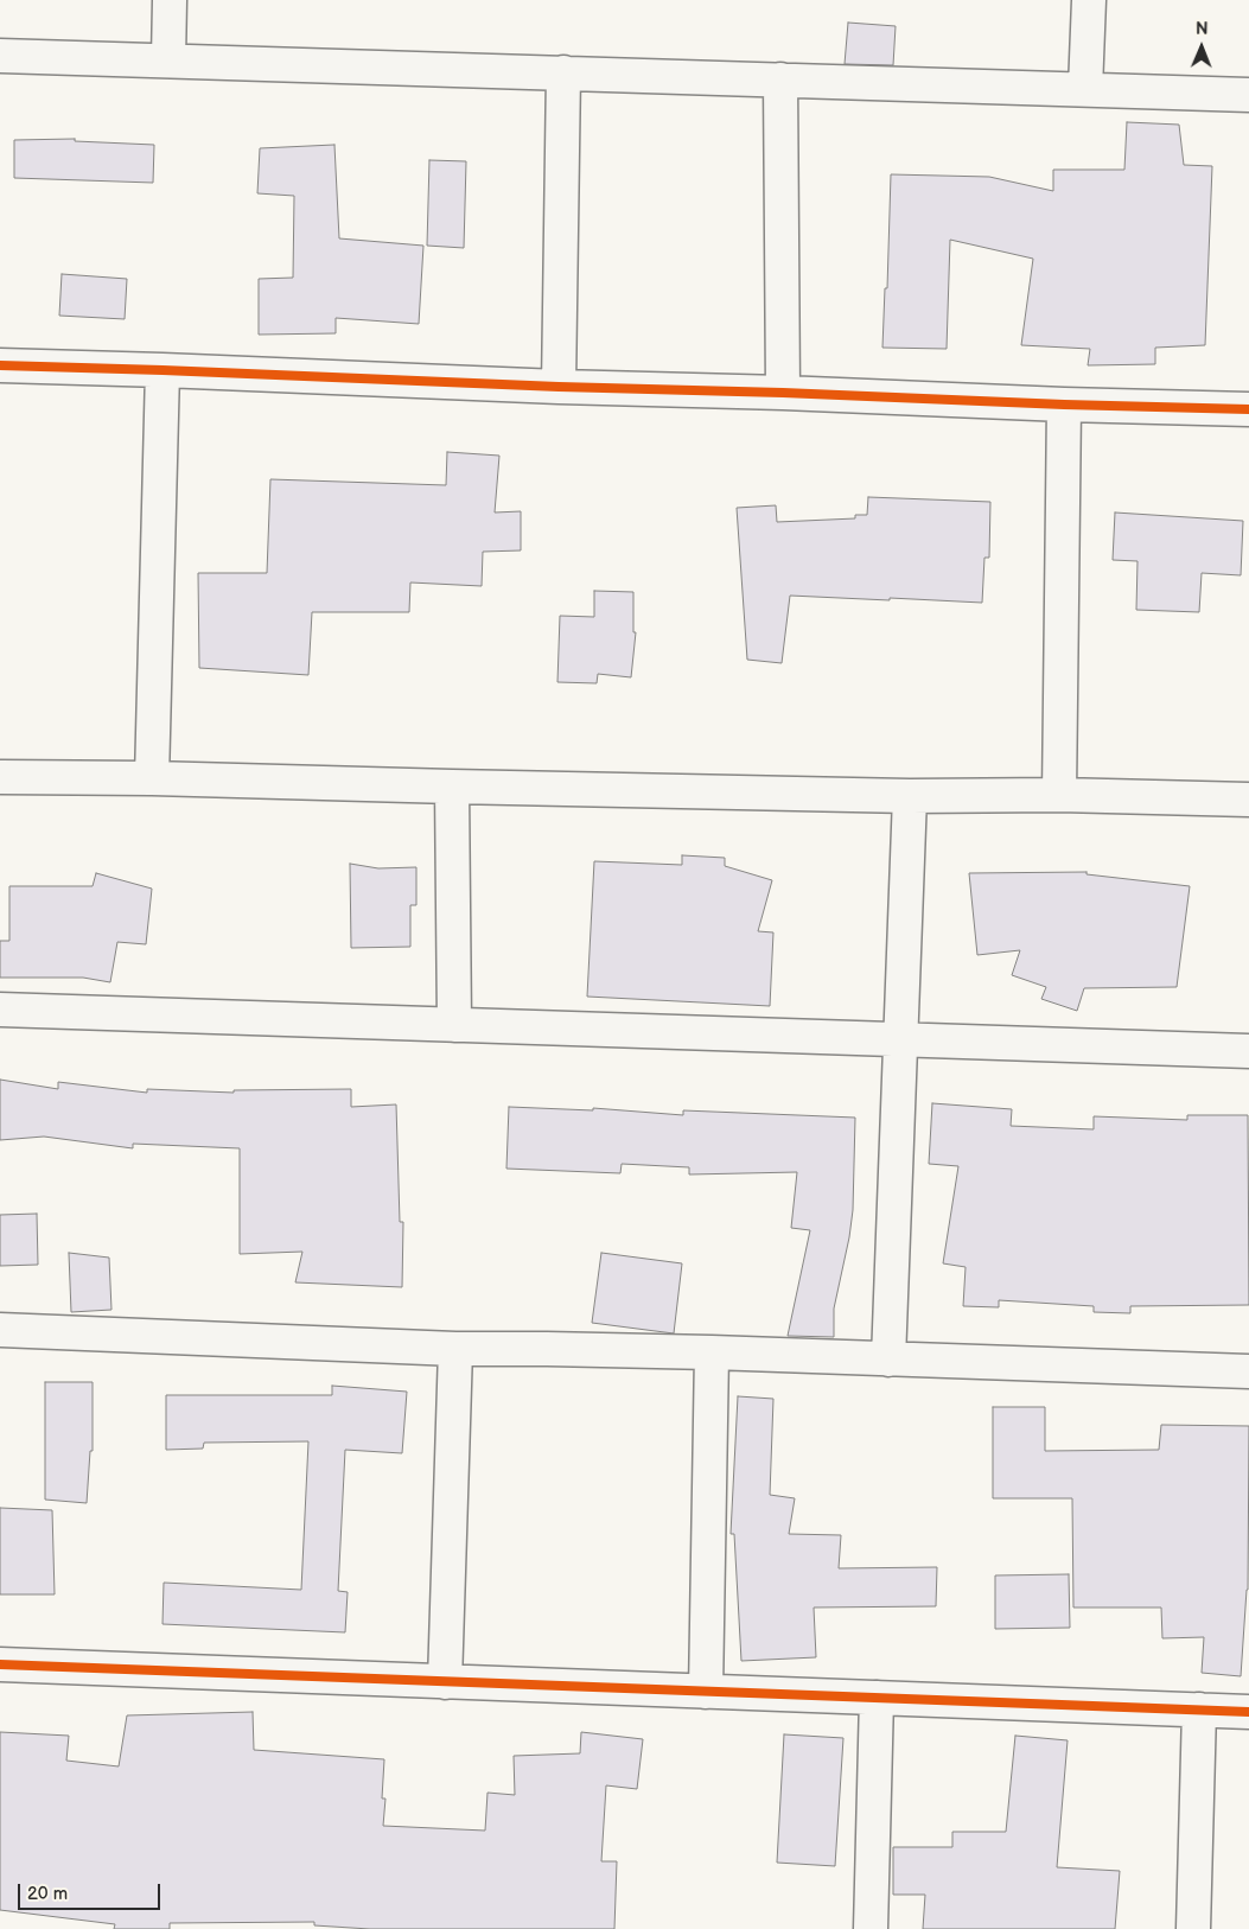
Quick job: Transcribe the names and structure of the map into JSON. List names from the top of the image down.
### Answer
{
  "scale_bar": "20 m",
  "north": "top"
}
